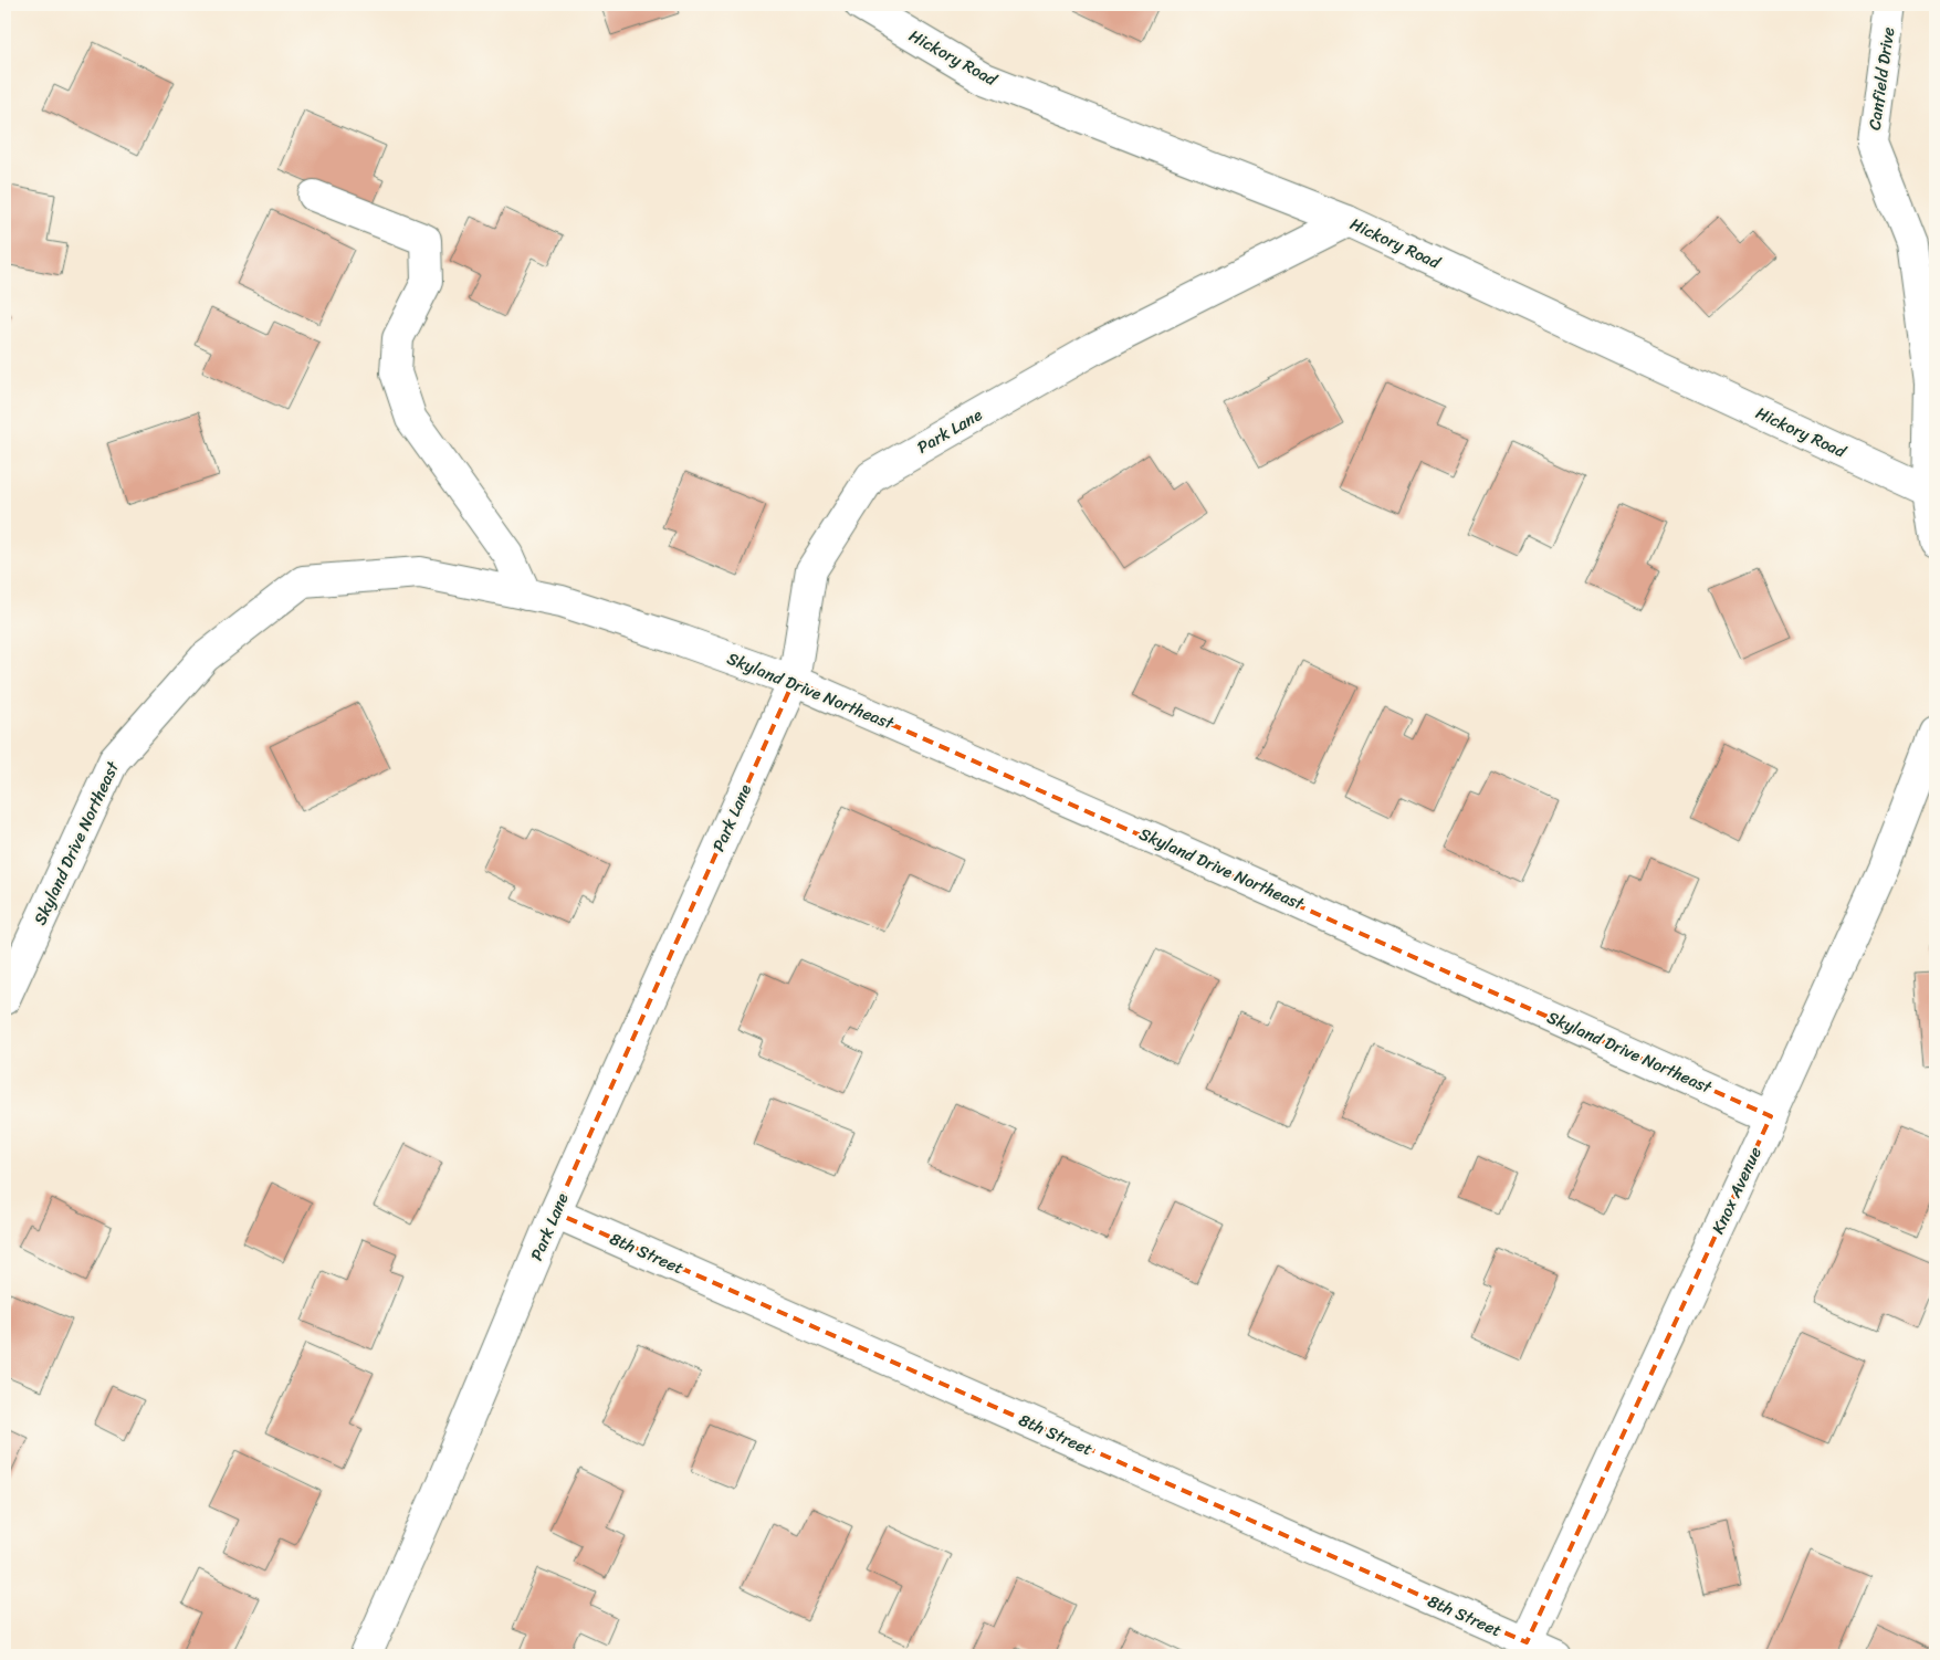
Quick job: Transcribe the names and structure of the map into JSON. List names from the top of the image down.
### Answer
{
  "streets": {
    "street": [
      "Hickory Road",
      "Canfield Drive",
      "Park Lane",
      "Skyland Drive Northeast",
      "Knox Avenue",
      "8th Street"
    ]
  },
  "crossings": [
    ["Hickory Road", "Canfield Drive"],
    ["Hickory Road", "Park Lane"],
    ["Park Lane", "Skyland Drive Northeast"],
    ["Park Lane", "8th Street"],
    ["Skyland Drive Northeast", "Knox Avenue"],
    ["Knox Avenue", "8th Street"]
  ]
}
